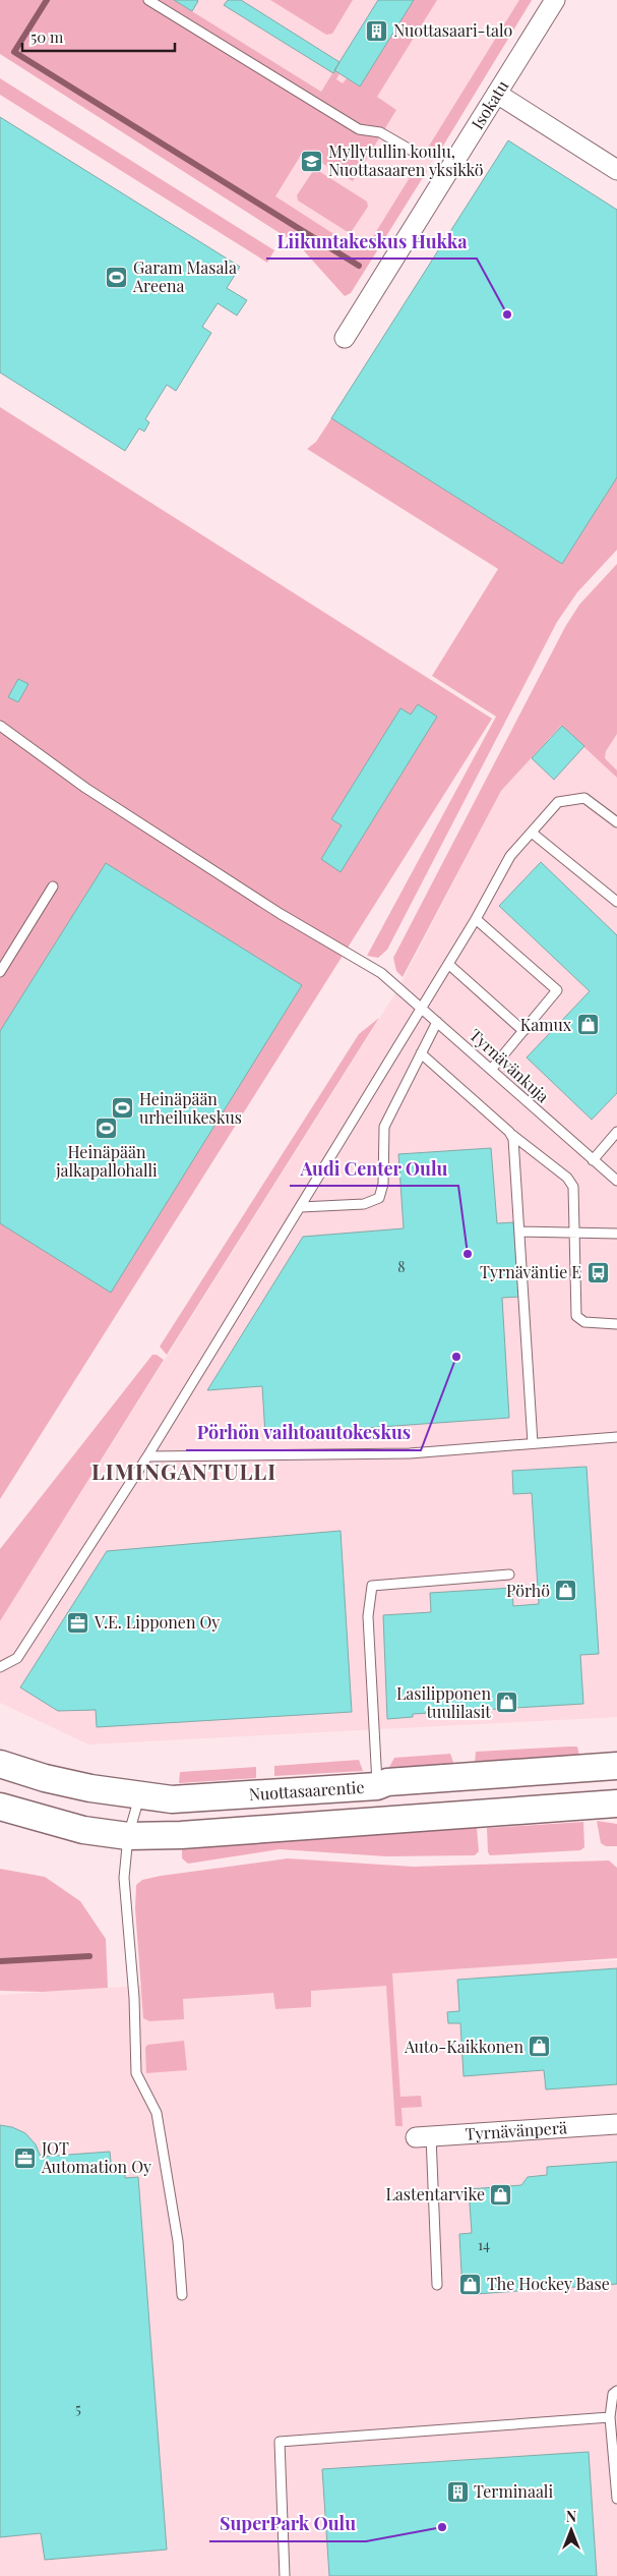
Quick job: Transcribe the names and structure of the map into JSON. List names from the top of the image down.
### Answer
{
  "streets": {
    "main road": ["Nuottasaarentie"],
    "street": ["Isokatu", "Tyrnävänperä"],
    "lane": ["Tyrnävänkuja"]
  },
  "districts": ["LIMINGANTULLI"],
  "places": {
    "building": ["Nuottasaari-talo", "Terminaali"],
    "school or university": ["Myllytullin koulu, Nuottasaaren yksikkö"],
    "sports": ["Garam Masala Areena", "Heinäpään urheilukeskus", "Heinäpään jalkapallohalli"],
    "other": [
      "Liikuntakeskus Hukka",
      "Audi Center Oulu",
      "Pörhön vaihtoautokeskus",
      "SuperPark Oulu"
    ],
    "shop": [
      "Kamux",
      "Pörhö",
      "Lasilipponen tuulilasit",
      "Auto-Kaikkonen",
      "Lastentarvike",
      "The Hockey Base"
    ],
    "bus stop": ["Tyrnäväntie E"],
    "office": ["V.E. Lipponen Oy", "JOT Automation Oy"]
  },
  "house_numbers": ["8", "14", "5"],
  "scale_bar": "50 m",
  "north": "top"
}
